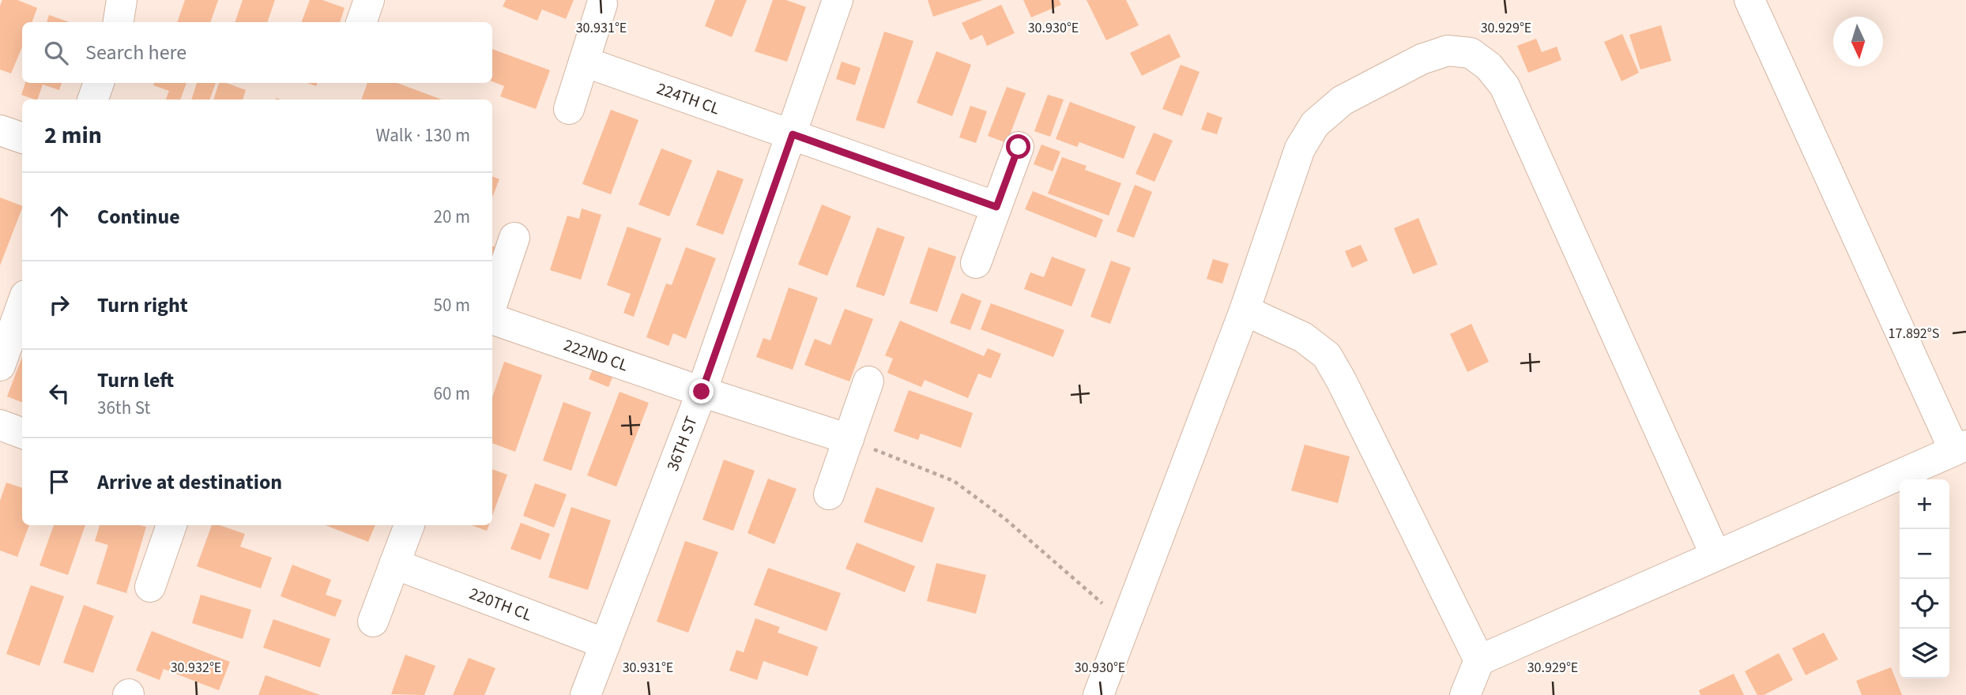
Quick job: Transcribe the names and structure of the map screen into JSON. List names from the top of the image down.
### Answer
{
  "streets": {
    "street": [
      "224TH CL",
      "222ND CL",
      "36TH ST",
      "220TH CL"
    ]
  },
  "crossings": [
    ["224TH CL", "36TH ST"],
    ["222ND CL", "36TH ST"],
    ["36TH ST", "220TH CL"]
  ],
  "north": "bottom",
  "page": {
    "search": "Search here",
    "heading": ["2 min", "Walk · 130 m"],
    "list": [
      ["Continue", "20 m"],
      ["Turn right", "50 m"],
      ["Turn left", "36th St", "60 m"],
      "Arrive at destination"
    ],
    "map_buttons": ["+", "−"]
  },
  "coordinates": [
    "30.931°E",
    "30.930°E",
    "30.929°E",
    "17.892°S",
    "30.932°E"
  ]
}
